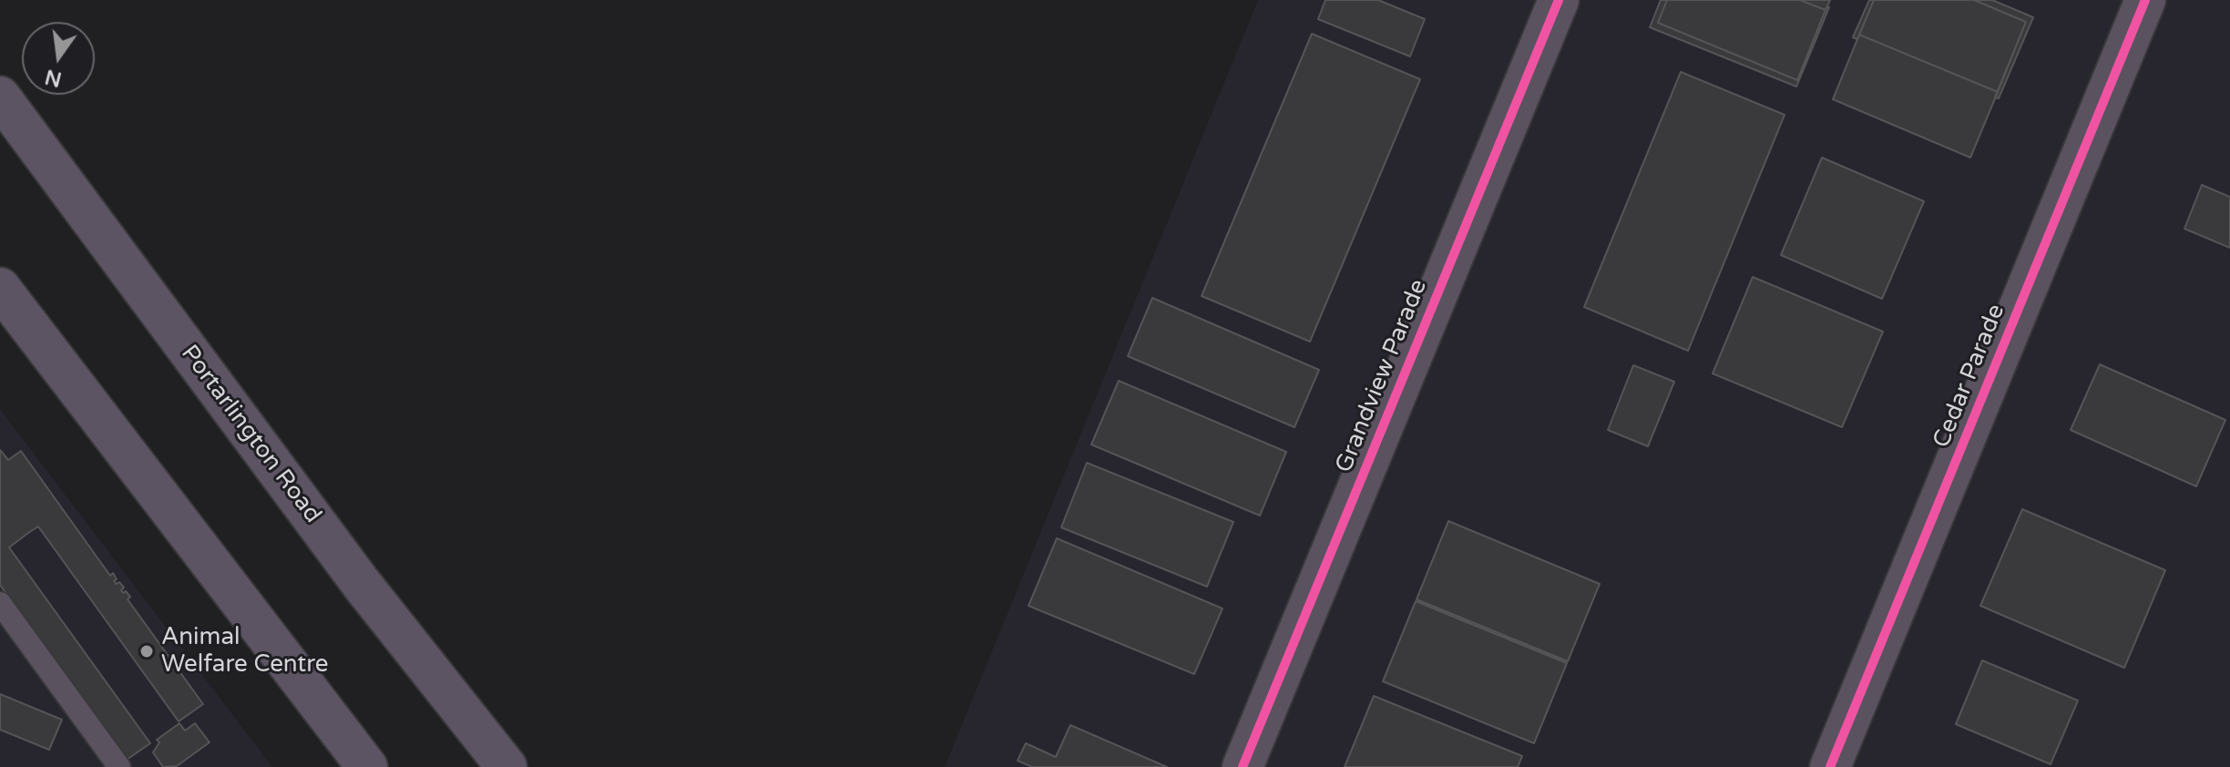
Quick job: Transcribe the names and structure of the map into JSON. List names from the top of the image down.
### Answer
{
  "streets": {
    "main road": ["Portarlington Road"],
    "street": ["Grandview Parade", "Cedar Parade"]
  },
  "places": ["Animal Welfare Centre"],
  "north": "bottom"
}
